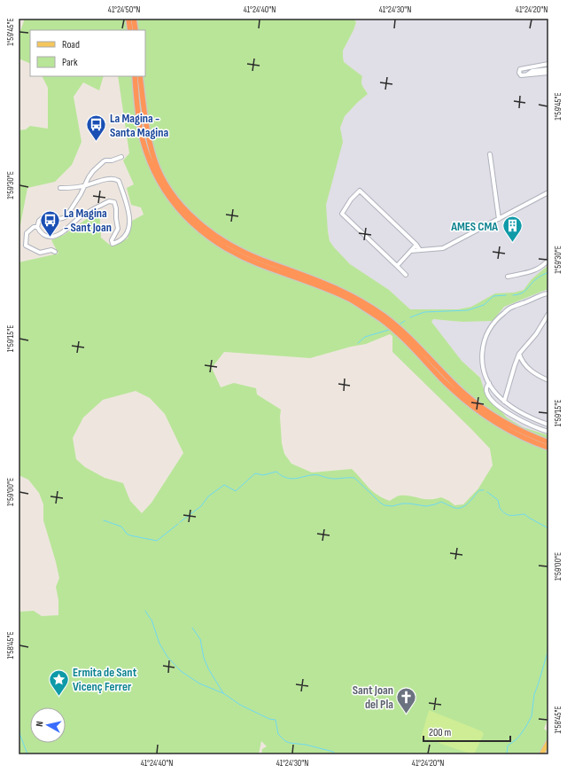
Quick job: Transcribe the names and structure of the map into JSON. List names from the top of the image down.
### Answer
{
  "places": {
    "bus stop": ["La Magina - Santa Magina", "La Magina - Sant Joan"],
    "building": ["AMES CMA"],
    "place": ["Ermita de Sant Vicenç Ferrer"],
    "church": ["Sant Joan del Pla"]
  },
  "legend": ["Road", "Park"],
  "scale_bar": "200 m",
  "north": "left",
  "coordinates": [
    "41°24'50\"N",
    "41°24'40\"N",
    "41°24'30\"N",
    "41°24'20\"N",
    "1°59'45\"E",
    "1°59'30\"E",
    "1°59'15\"E",
    "1°59'00\"E",
    "1°58'45\"E"
  ]
}
